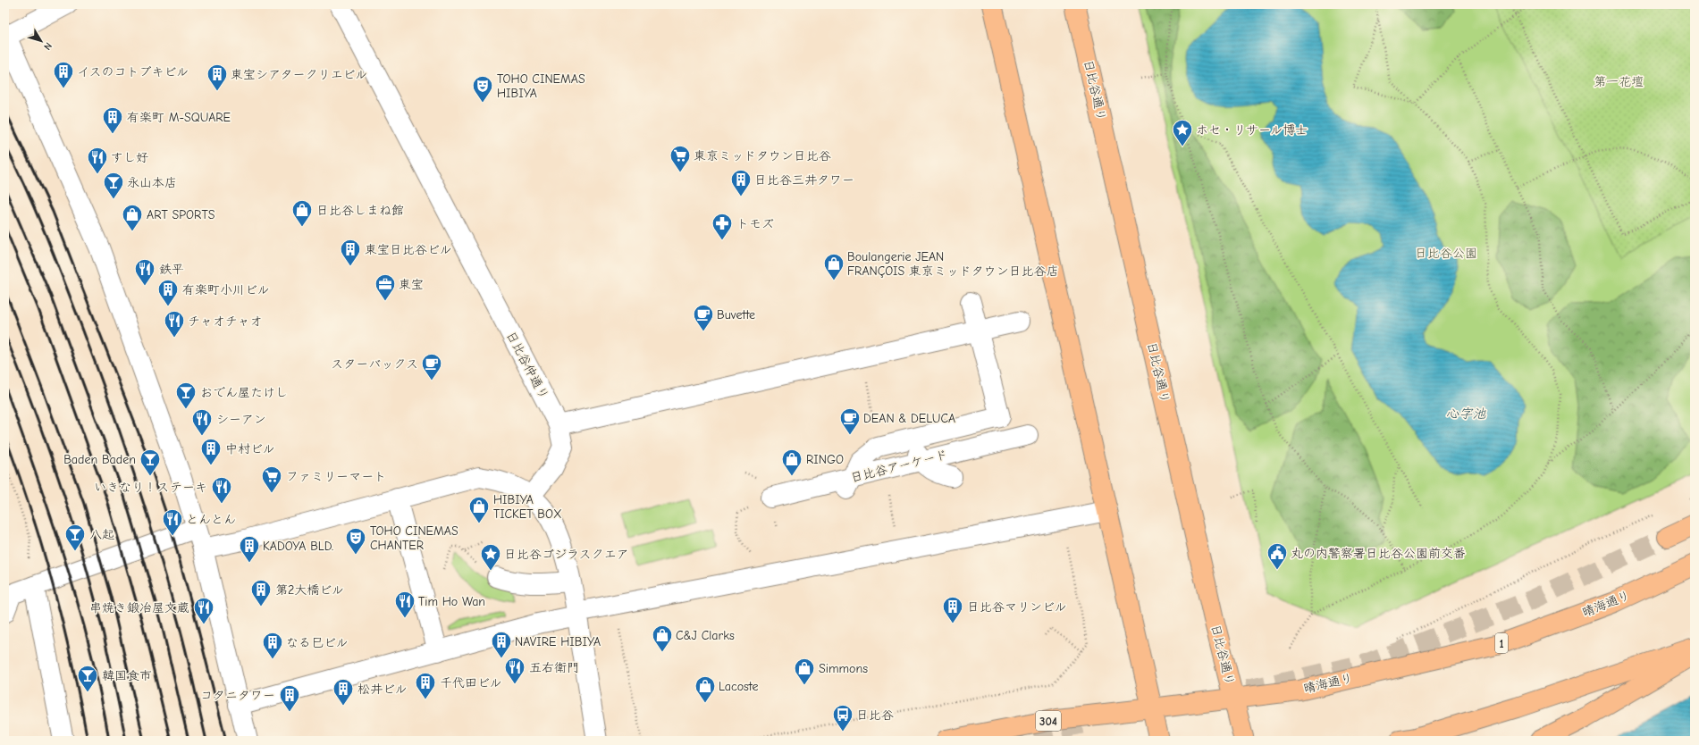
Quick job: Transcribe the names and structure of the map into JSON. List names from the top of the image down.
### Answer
{
  "streets": {
    "main road": [
      "日比谷通り",
      "晴海通り",
      "1",
      "304"
    ],
    "street": ["日比谷仲通り", "日比谷アーケード"]
  },
  "crossings": [
    ["日比谷通り", "晴海通り"]
  ],
  "water": ["心字池"],
  "parks": ["第一花壇", "日比谷公園"],
  "places": {
    "building": [
      "イスのコトブキビル",
      "東宝シアタークリエビル",
      "有楽町 M-SQUARE",
      "日比谷三井タワー",
      "東宝日比谷ビル",
      "有楽町小川ビル",
      "中村ビル",
      "KADOYA BLD.",
      "第2大橋ビル",
      "日比谷マリンビル",
      "NAVIRE HIBIYA",
      "なる巳ビル",
      "千代田ビル",
      "松井ビル",
      "コタニタワー"
    ],
    "theatre": ["TOHO CINEMAS HIBIYA", "TOHO CINEMAS CHANTER"],
    "place": ["ホセ・リサール博士", "日比谷ゴジラスクエア"],
    "supermarket": ["東京ミッドタウン日比谷", "ファミリーマート"],
    "restaurant": [
      "すし好",
      "鉄平",
      "チャオチャオ",
      "シーアン",
      "いきなり！ステーキ",
      "とんとん",
      "Tim Ho Wan",
      "串焼き鍛冶屋文蔵",
      "五右衛門"
    ],
    "bar": [
      "永山本店",
      "おでん屋たけし",
      "Baden Baden",
      "八起",
      "韓国食市"
    ],
    "shop": [
      "日比谷しまね館",
      "ART SPORTS",
      "Boulangerie JEAN FRANÇOIS 東京ミッドタウン日比谷店",
      "RINGO",
      "HIBIYA TICKET BOX",
      "C&J Clarks",
      "Simmons",
      "Lacoste"
    ],
    "pharmacy": ["トモズ"],
    "office": ["東宝"],
    "cafe": ["Buvette", "スターバックス", "DEAN & DELUCA"],
    "public building": ["丸の内警察署日比谷公園前交番"],
    "bus stop": ["日比谷"]
  },
  "north": "bottom right"
}
